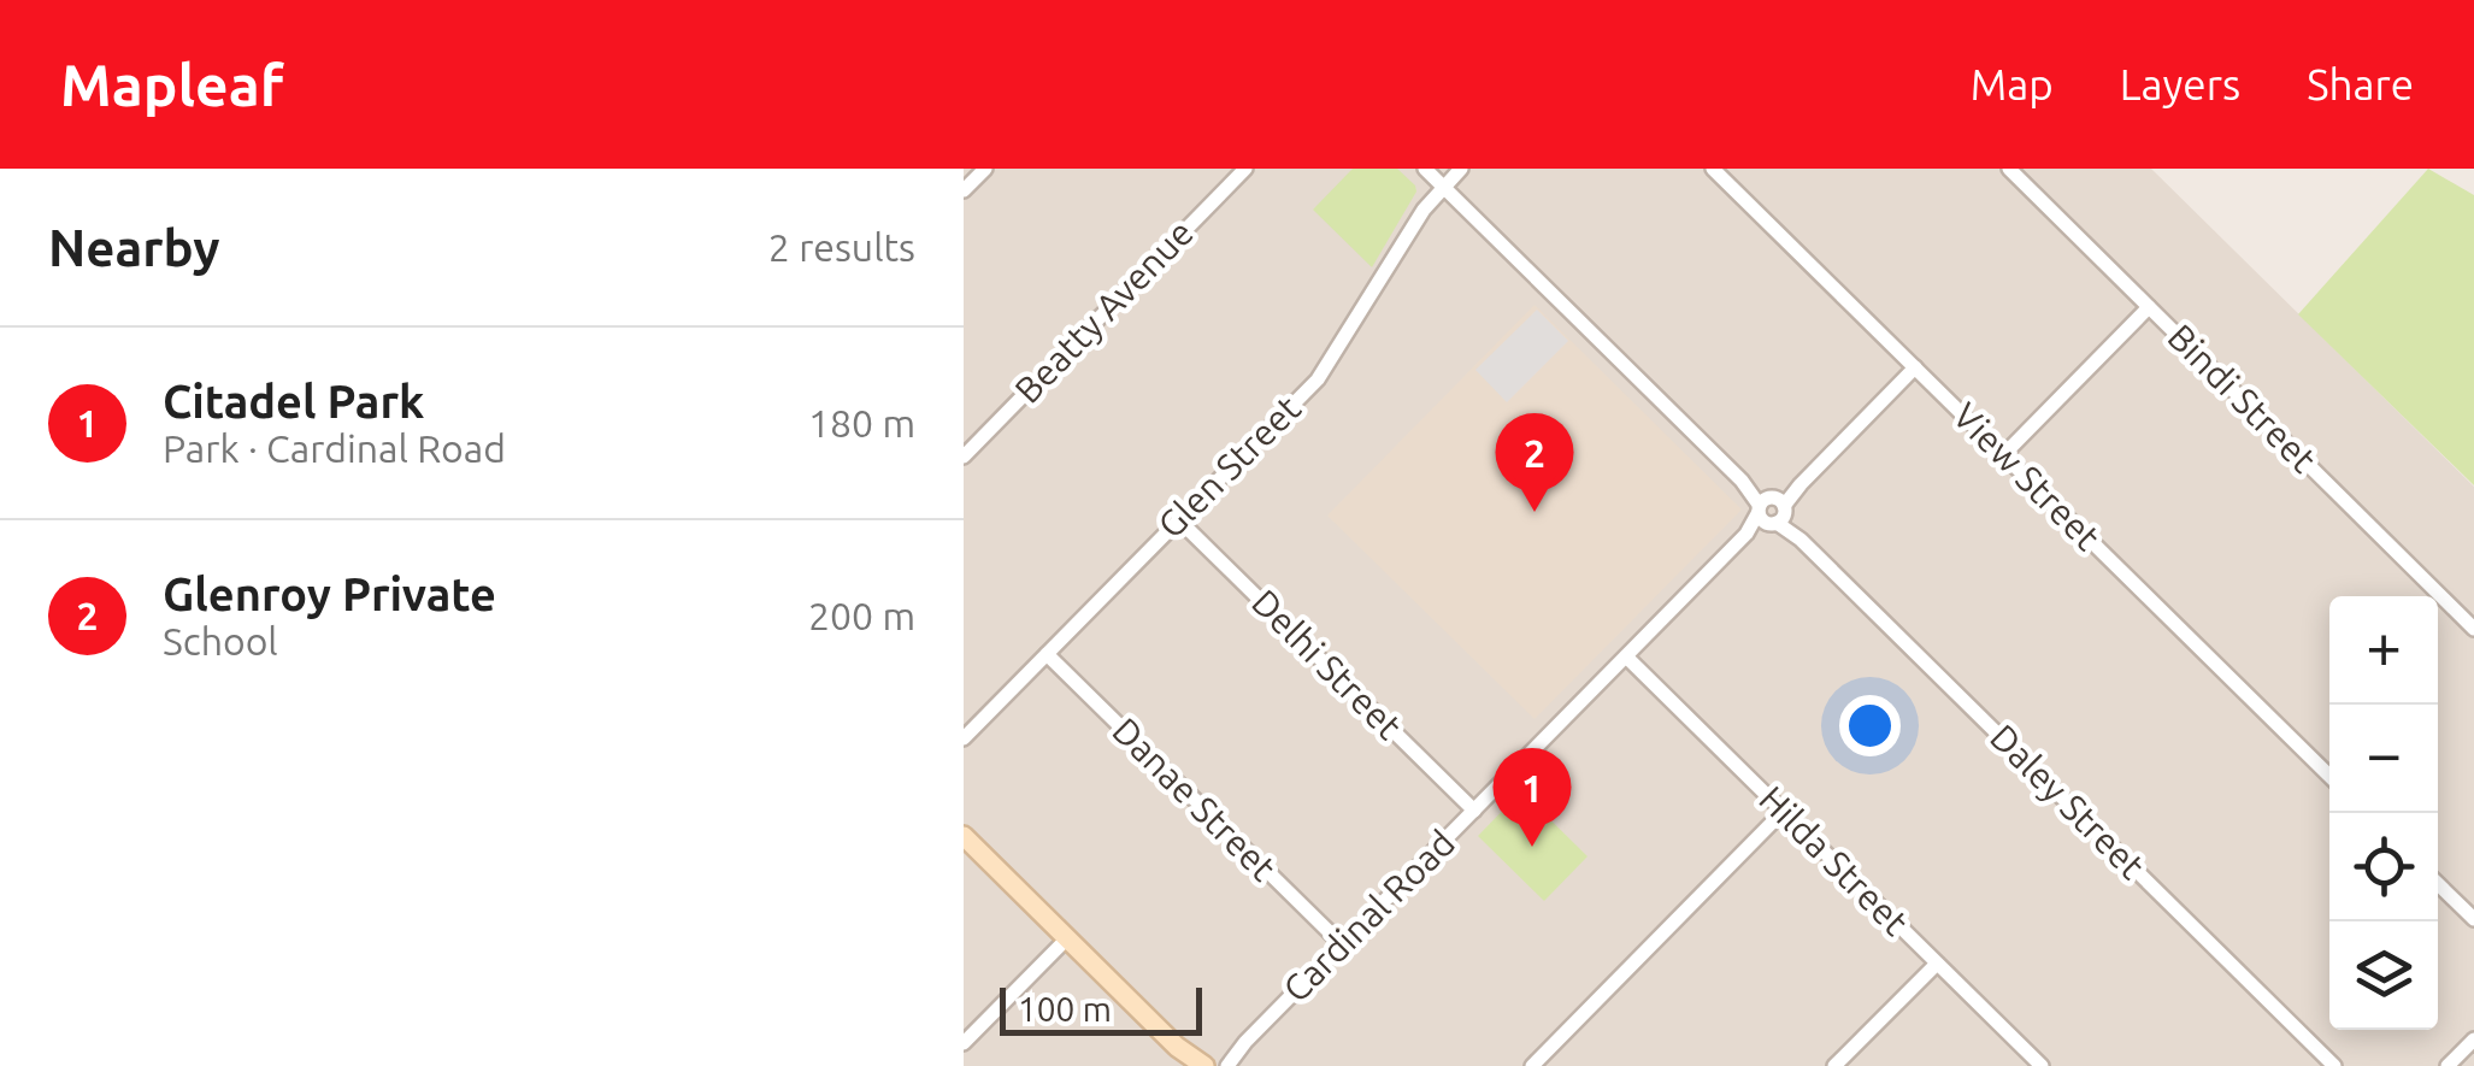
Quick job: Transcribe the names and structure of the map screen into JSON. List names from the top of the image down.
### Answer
{
  "streets": {
    "street": [
      "Beatty Avenue",
      "Bindi Street",
      "Glen Street",
      "View Street",
      "Delhi Street",
      "Danae Street",
      "Daley Street",
      "Hilda Street",
      "Cardinal Road"
    ]
  },
  "crossings": [
    ["Glen Street", "Delhi Street"],
    ["Glen Street", "Danae Street"],
    ["Glen Street", "Daley Street"],
    ["View Street", "Cardinal Road"],
    ["Delhi Street", "Cardinal Road"],
    ["Danae Street", "Cardinal Road"],
    ["Daley Street", "Cardinal Road"],
    ["Hilda Street", "Cardinal Road"]
  ],
  "scale_bar": "100 m",
  "page": {
    "header": "Mapleaf",
    "nav": ["Map", "Layers", "Share"],
    "heading": ["Nearby", "2 results"],
    "list": [
      {
        "mark": "1",
        "name": "Citadel Park",
        "note": "Park · Cardinal Road",
        "value": "180 m"
      },
      {
        "mark": "2",
        "name": "Glenroy Private",
        "note": "School",
        "value": "200 m"
      }
    ],
    "pins": ["2", "1"],
    "map_buttons": ["+", "−"],
    "scale": "100 m"
  }
}
